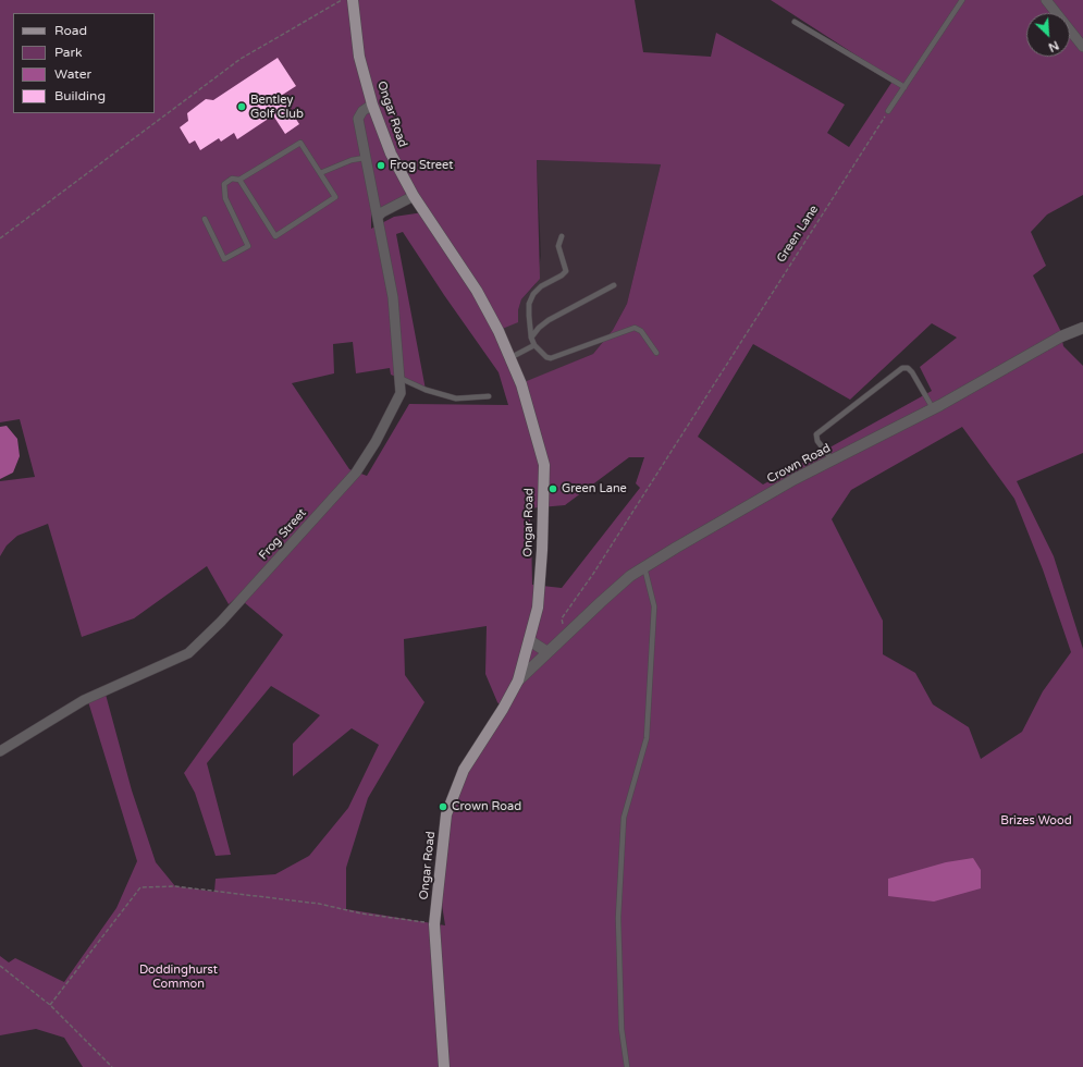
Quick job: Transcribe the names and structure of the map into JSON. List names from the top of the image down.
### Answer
{
  "streets": {
    "main road": ["Ongar Road"],
    "street": ["Crown Road", "Frog Street"],
    "path": ["Green Lane"]
  },
  "crossings": [
    ["Ongar Road", "Crown Road"],
    ["Ongar Road", "Frog Street"],
    ["Green Lane", "Crown Road"]
  ],
  "parks": ["Brizes Wood", "Doddinghurst Common"],
  "places": [
    "Bentley Golf Club",
    "Frog Street",
    "Green Lane",
    "Crown Road"
  ],
  "legend": [
    "Road",
    "Park",
    "Water",
    "Building"
  ],
  "north": "bottom right"
}
